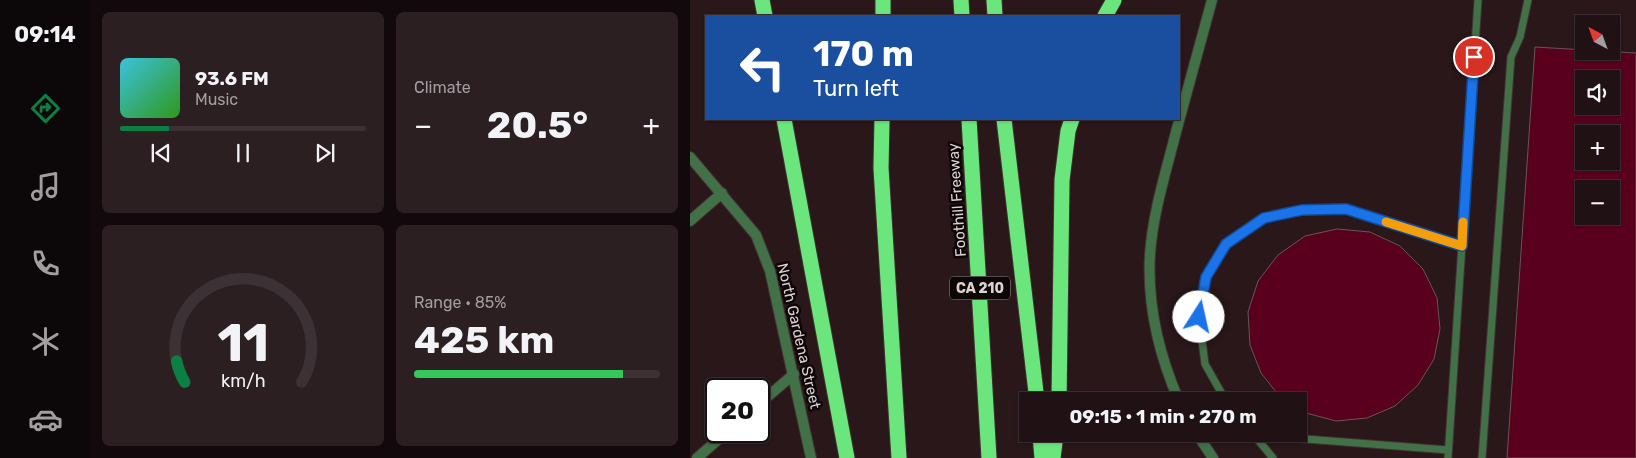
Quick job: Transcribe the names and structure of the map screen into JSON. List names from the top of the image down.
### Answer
{
  "streets": {
    "highway": ["Foothill Freeway", "CA 210"],
    "street": ["North Gardena Street"]
  },
  "north": "top left",
  "page": {
    "tabs": "09:14",
    "tile": [
      "Climate",
      ["Range · 85%", "425 km"]
    ],
    "map_buttons": ["+", "−"],
    "turn": ["170 m", "Turn left"],
    "song": ["93.6 FM", "Music"],
    "heat": ["−", "20.5°", "+"],
    "limit": "20",
    "trip": "09:15 · 1 min · 270 m",
    "gauge": ["11", "km/h"]
  }
}
